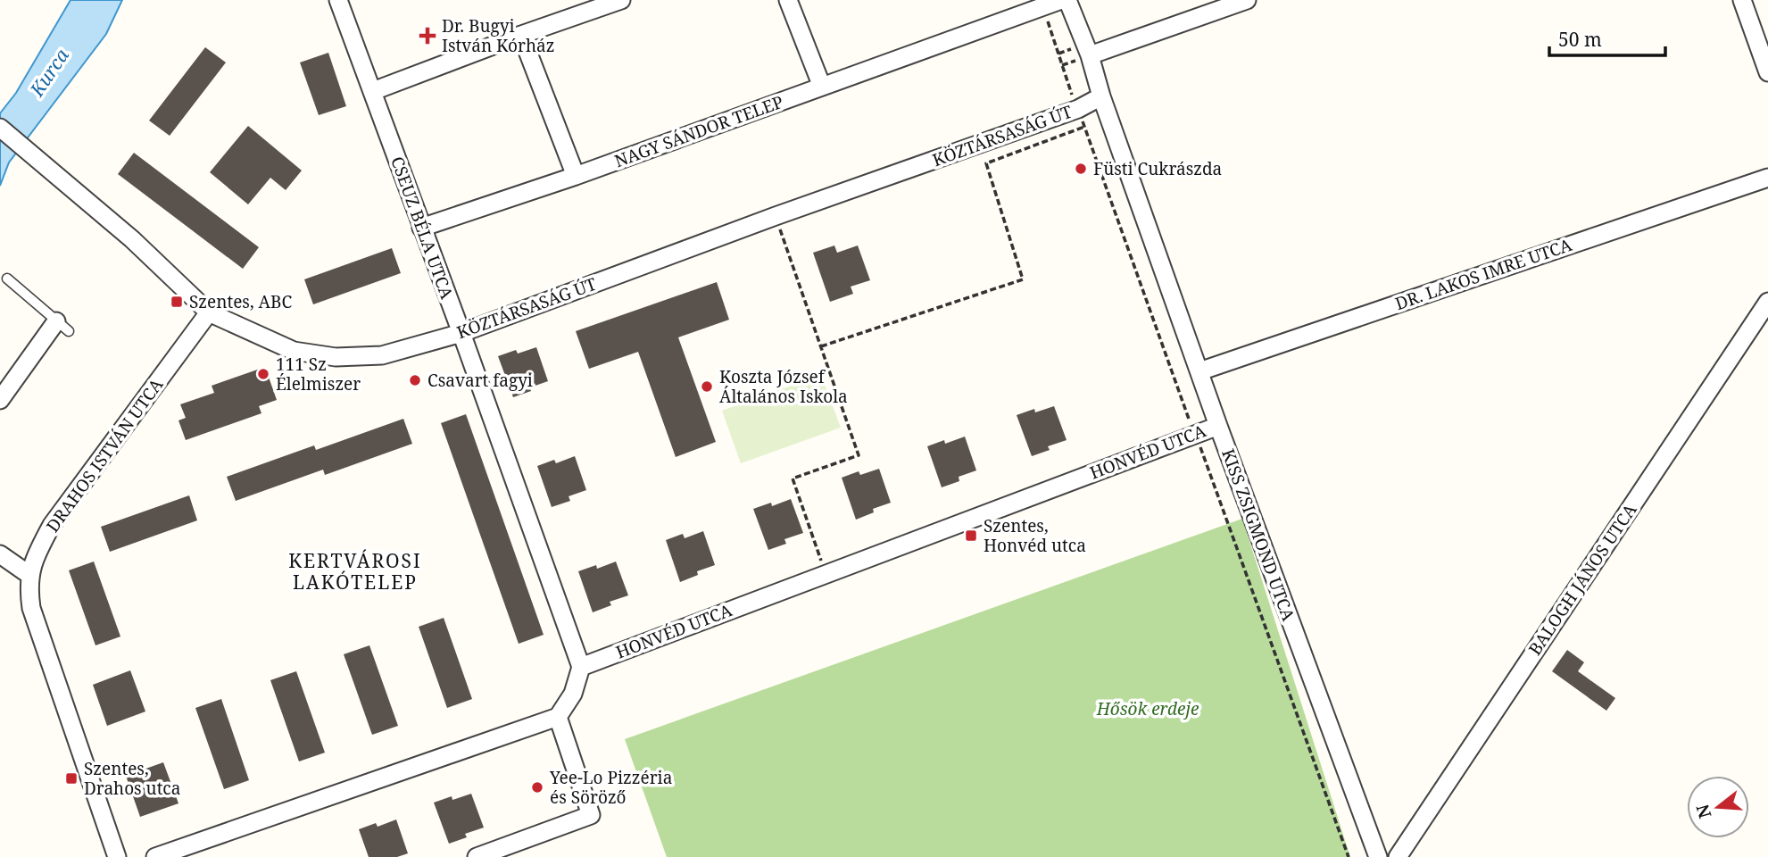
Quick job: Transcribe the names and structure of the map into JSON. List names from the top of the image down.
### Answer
{
  "streets": {
    "street": [
      "NAGY SÁNDOR TELEP",
      "KÖZTÁRSASÁG ÚT",
      "CSEUZ BÉLA UTCA",
      "DR. LAKOS IMRE UTCA",
      "HONVÉD UTCA",
      "DRAHOS ISTVÁN UTCA",
      "KISS ZSIGMOND UTCA",
      "BALOGH JÁNOS UTCA"
    ]
  },
  "crossings": [
    ["NAGY SÁNDOR TELEP", "CSEUZ BÉLA UTCA"],
    ["KÖZTÁRSASÁG ÚT", "CSEUZ BÉLA UTCA"],
    ["KÖZTÁRSASÁG ÚT", "DRAHOS ISTVÁN UTCA"],
    ["KÖZTÁRSASÁG ÚT", "KISS ZSIGMOND UTCA"],
    ["CSEUZ BÉLA UTCA", "HONVÉD UTCA"],
    ["DR. LAKOS IMRE UTCA", "KISS ZSIGMOND UTCA"],
    ["HONVÉD UTCA", "KISS ZSIGMOND UTCA"]
  ],
  "districts": ["KERTVÁROSI LAKÓTELEP"],
  "water": ["Kurca"],
  "parks": ["Hősök erdeje"],
  "places": {
    "health": ["Dr. Bugyi István Kórház"],
    "other": [
      "Füsti Cukrászda",
      "111 Sz Élelmiszer",
      "Csavart fagyi",
      "Koszta József Általános Iskola",
      "Yee-Lo Pizzéria és Söröző"
    ],
    "transit": ["Szentes, ABC", "Szentes, Honvéd utca", "Szentes, Drahos utca"]
  },
  "scale_bar": "50 m",
  "north": "left"
}
